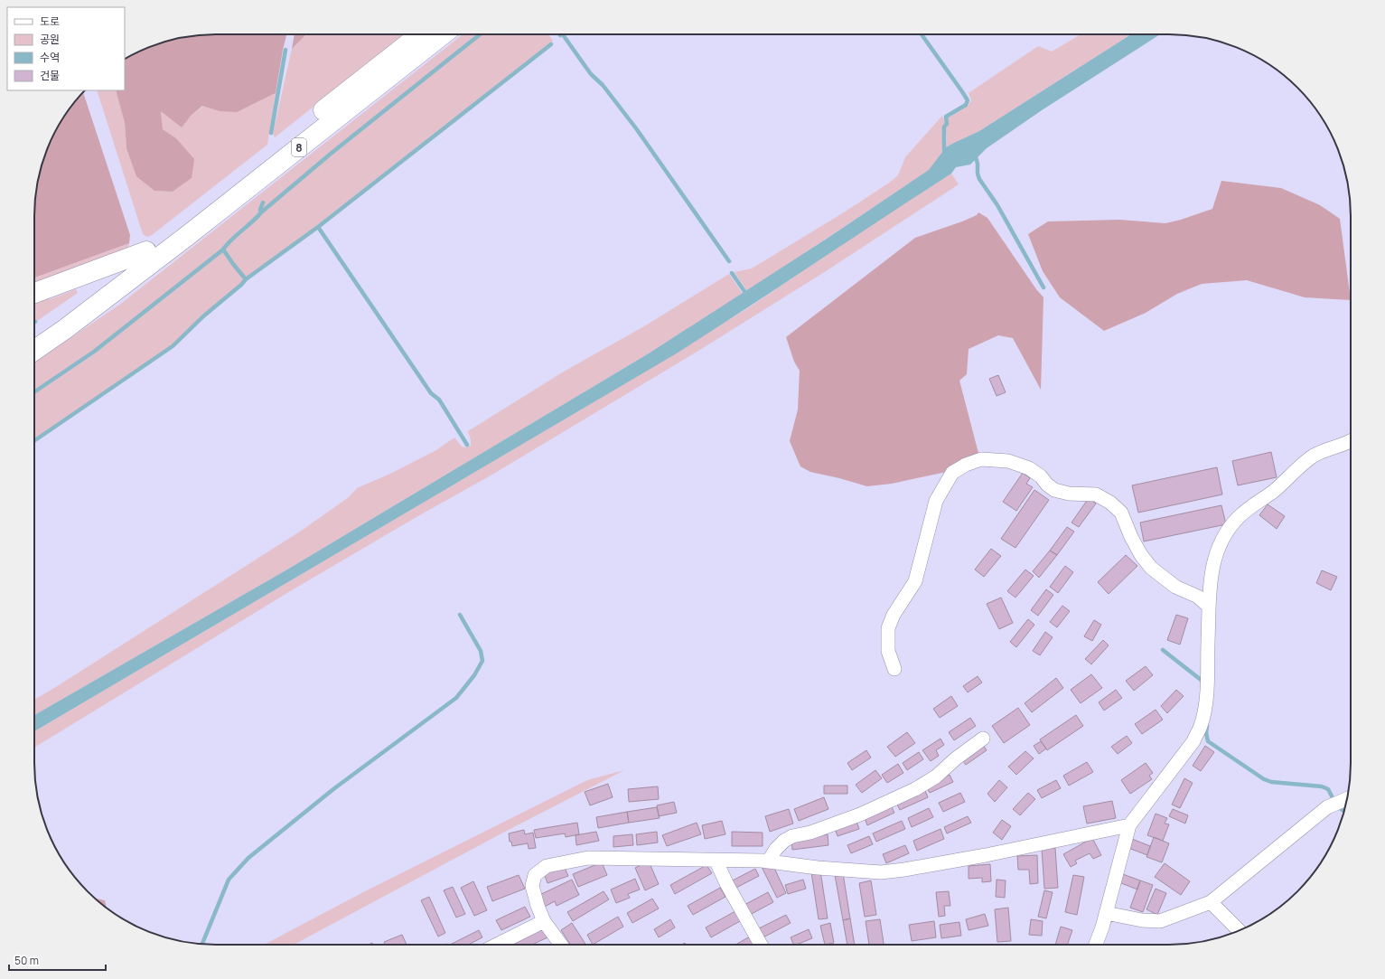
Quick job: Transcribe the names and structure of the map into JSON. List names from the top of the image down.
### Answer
{
  "streets": {
    "highway": ["8"]
  },
  "legend": [
    "도로",
    "공원",
    "수역",
    "건물"
  ],
  "scale_bar": "50 m"
}
